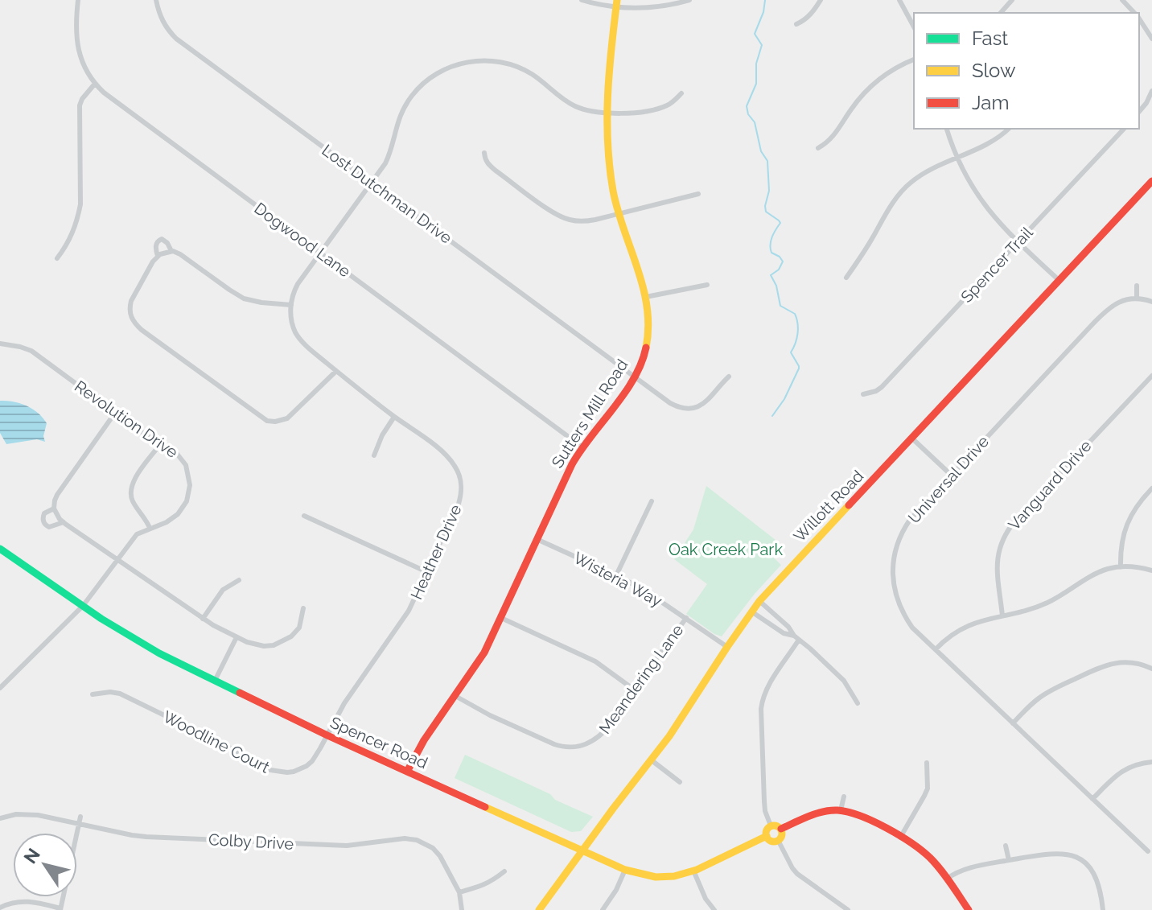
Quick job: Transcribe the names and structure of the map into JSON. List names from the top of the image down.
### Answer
{
  "streets": {
    "main road": ["Sutters Mill Road", "Willott Road", "Spencer Road"],
    "street": [
      "Lost Dutchman Drive",
      "Dogwood Lane",
      "Spencer Trail",
      "Revolution Drive",
      "Universal Drive",
      "Vanguard Drive",
      "Heather Drive",
      "Wisteria Way",
      "Meandering Lane",
      "Woodline Court",
      "Colby Drive"
    ]
  },
  "crossings": [
    ["Lost Dutchman Drive", "Sutters Mill Road"],
    ["Dogwood Lane", "Sutters Mill Road"],
    ["Sutters Mill Road", "Wisteria Way"],
    ["Sutters Mill Road", "Meandering Lane"],
    ["Sutters Mill Road", "Spencer Road"],
    ["Revolution Drive", "Spencer Road"],
    ["Willott Road", "Wisteria Way"],
    ["Willott Road", "Spencer Road"],
    ["Heather Drive", "Woodline Court"],
    ["Heather Drive", "Spencer Road"],
    ["Wisteria Way", "Meandering Lane"],
    ["Woodline Court", "Spencer Road"]
  ],
  "parks": ["Oak Creek Park"],
  "legend": ["Fast", "Slow", "Jam"],
  "north": "top left"
}
